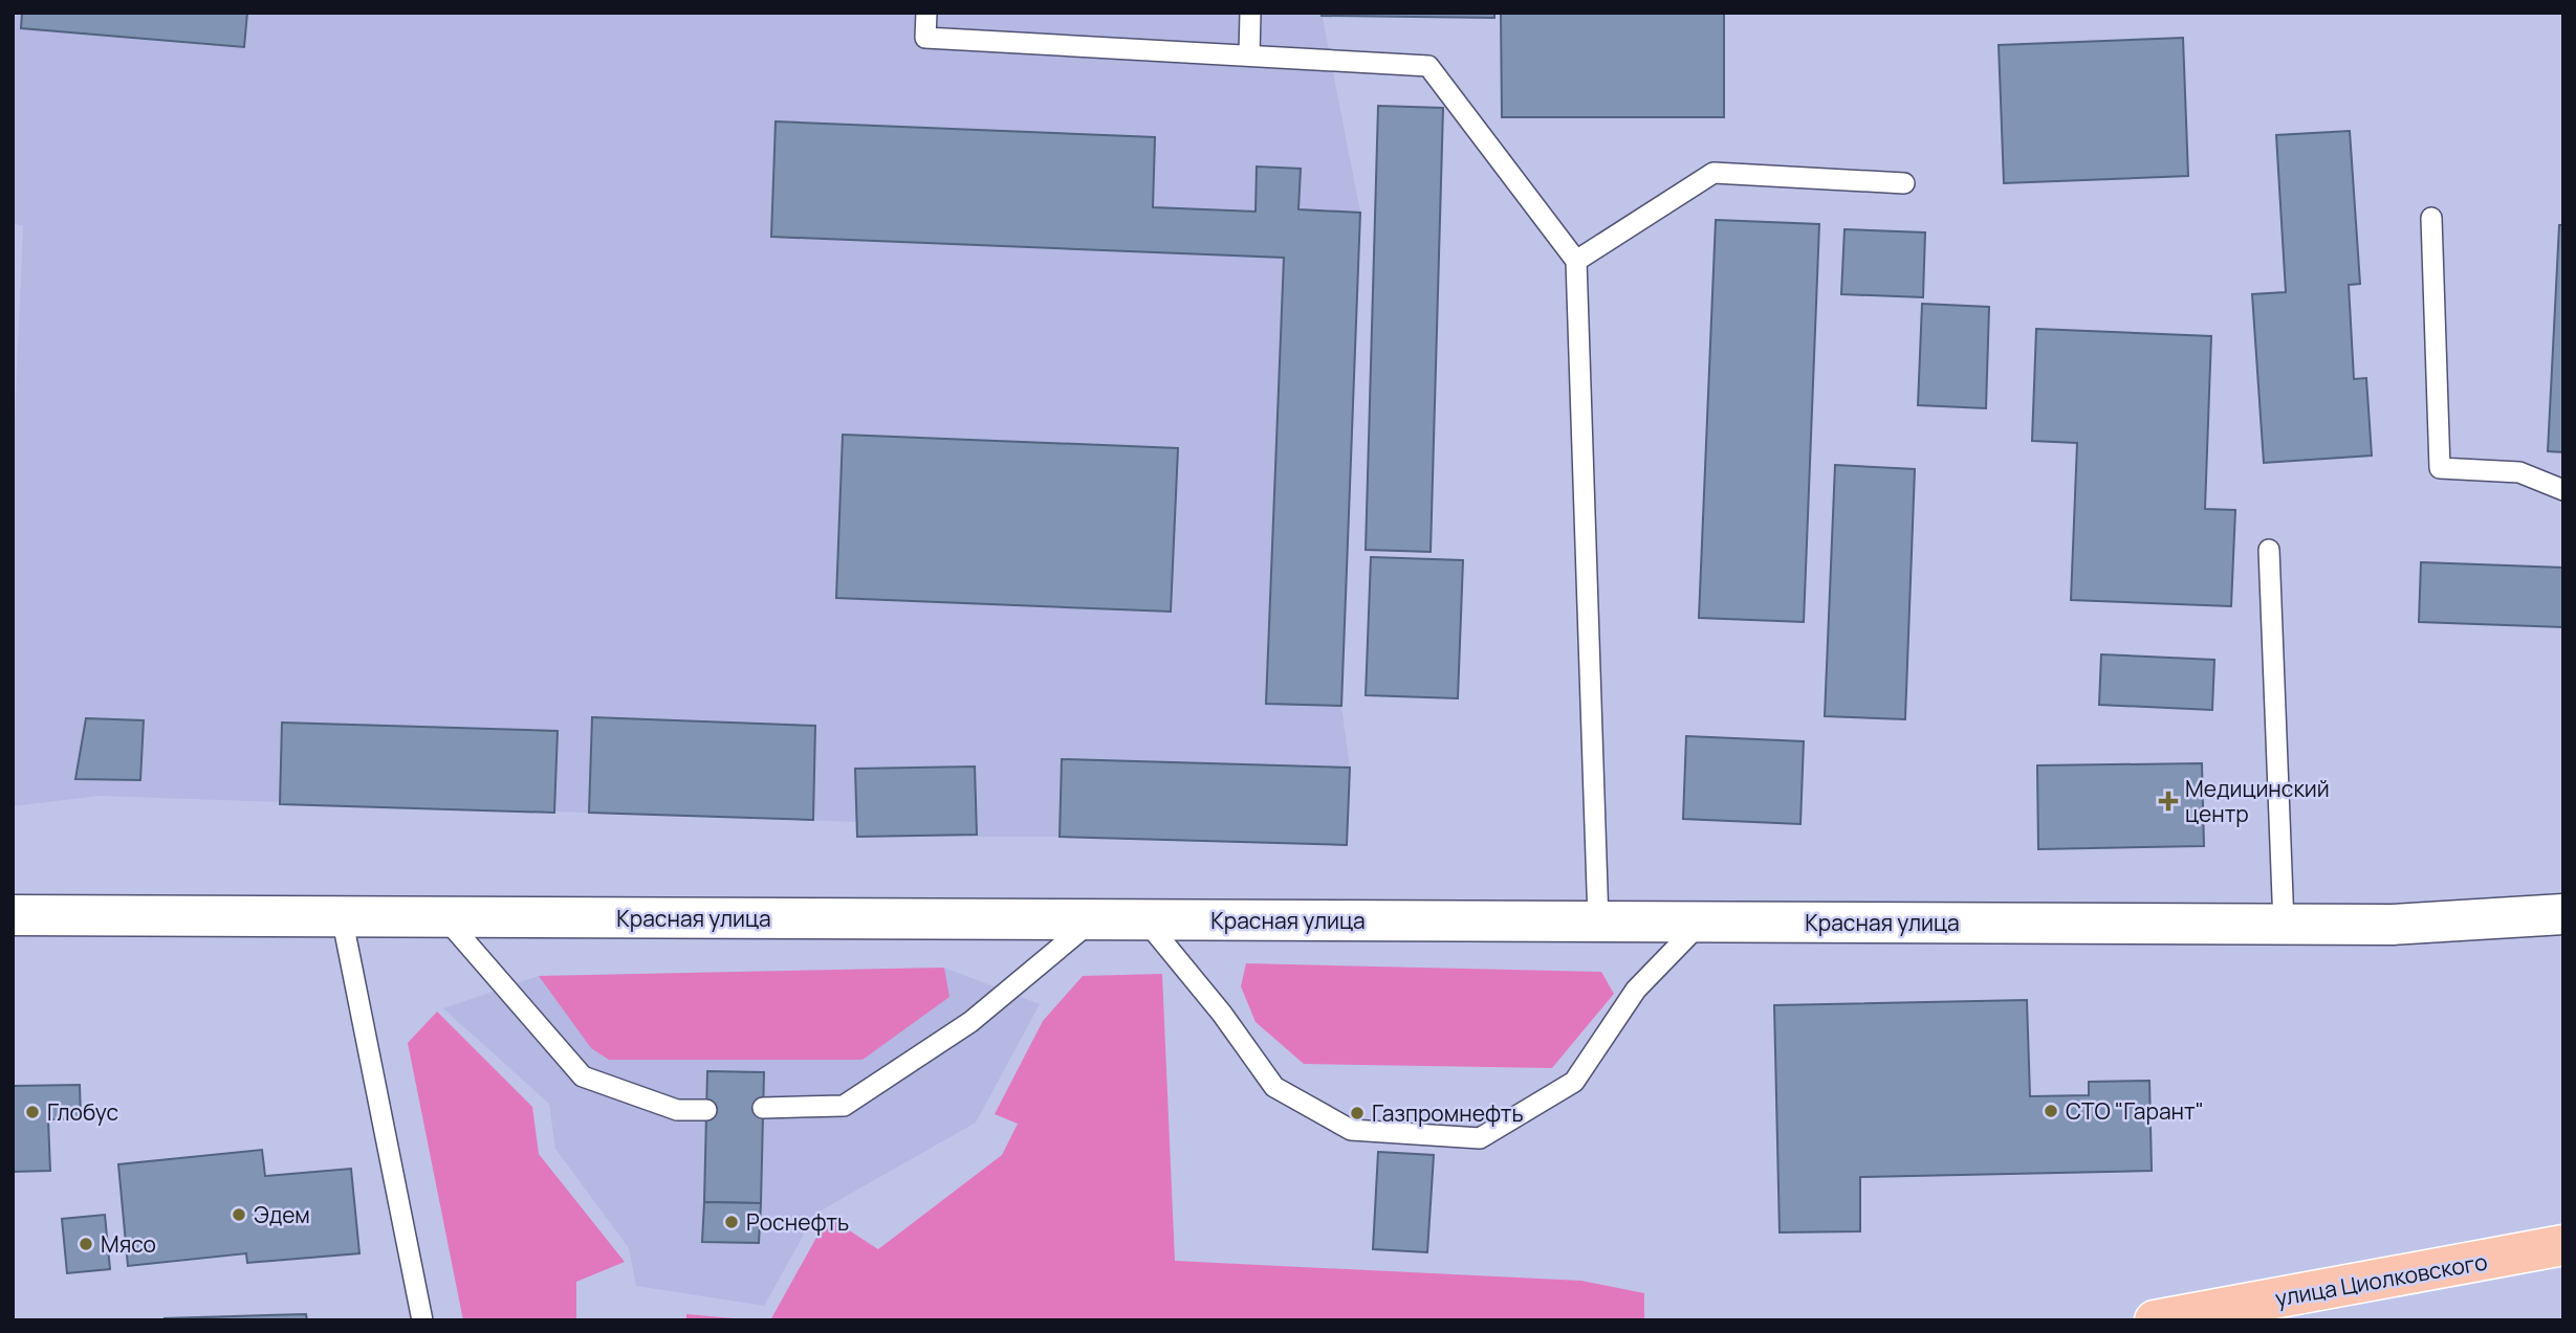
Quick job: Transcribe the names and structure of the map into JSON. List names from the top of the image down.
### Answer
{
  "streets": {
    "main road": ["Красная улица", "улица Циолковского"]
  },
  "places": {
    "health": ["Медицинский центр"],
    "other": [
      "СТО \"Гарант\"",
      "Глобус",
      "Газпромнефть",
      "Эдем",
      "Роснефть",
      "Мясо"
    ]
  }
}
